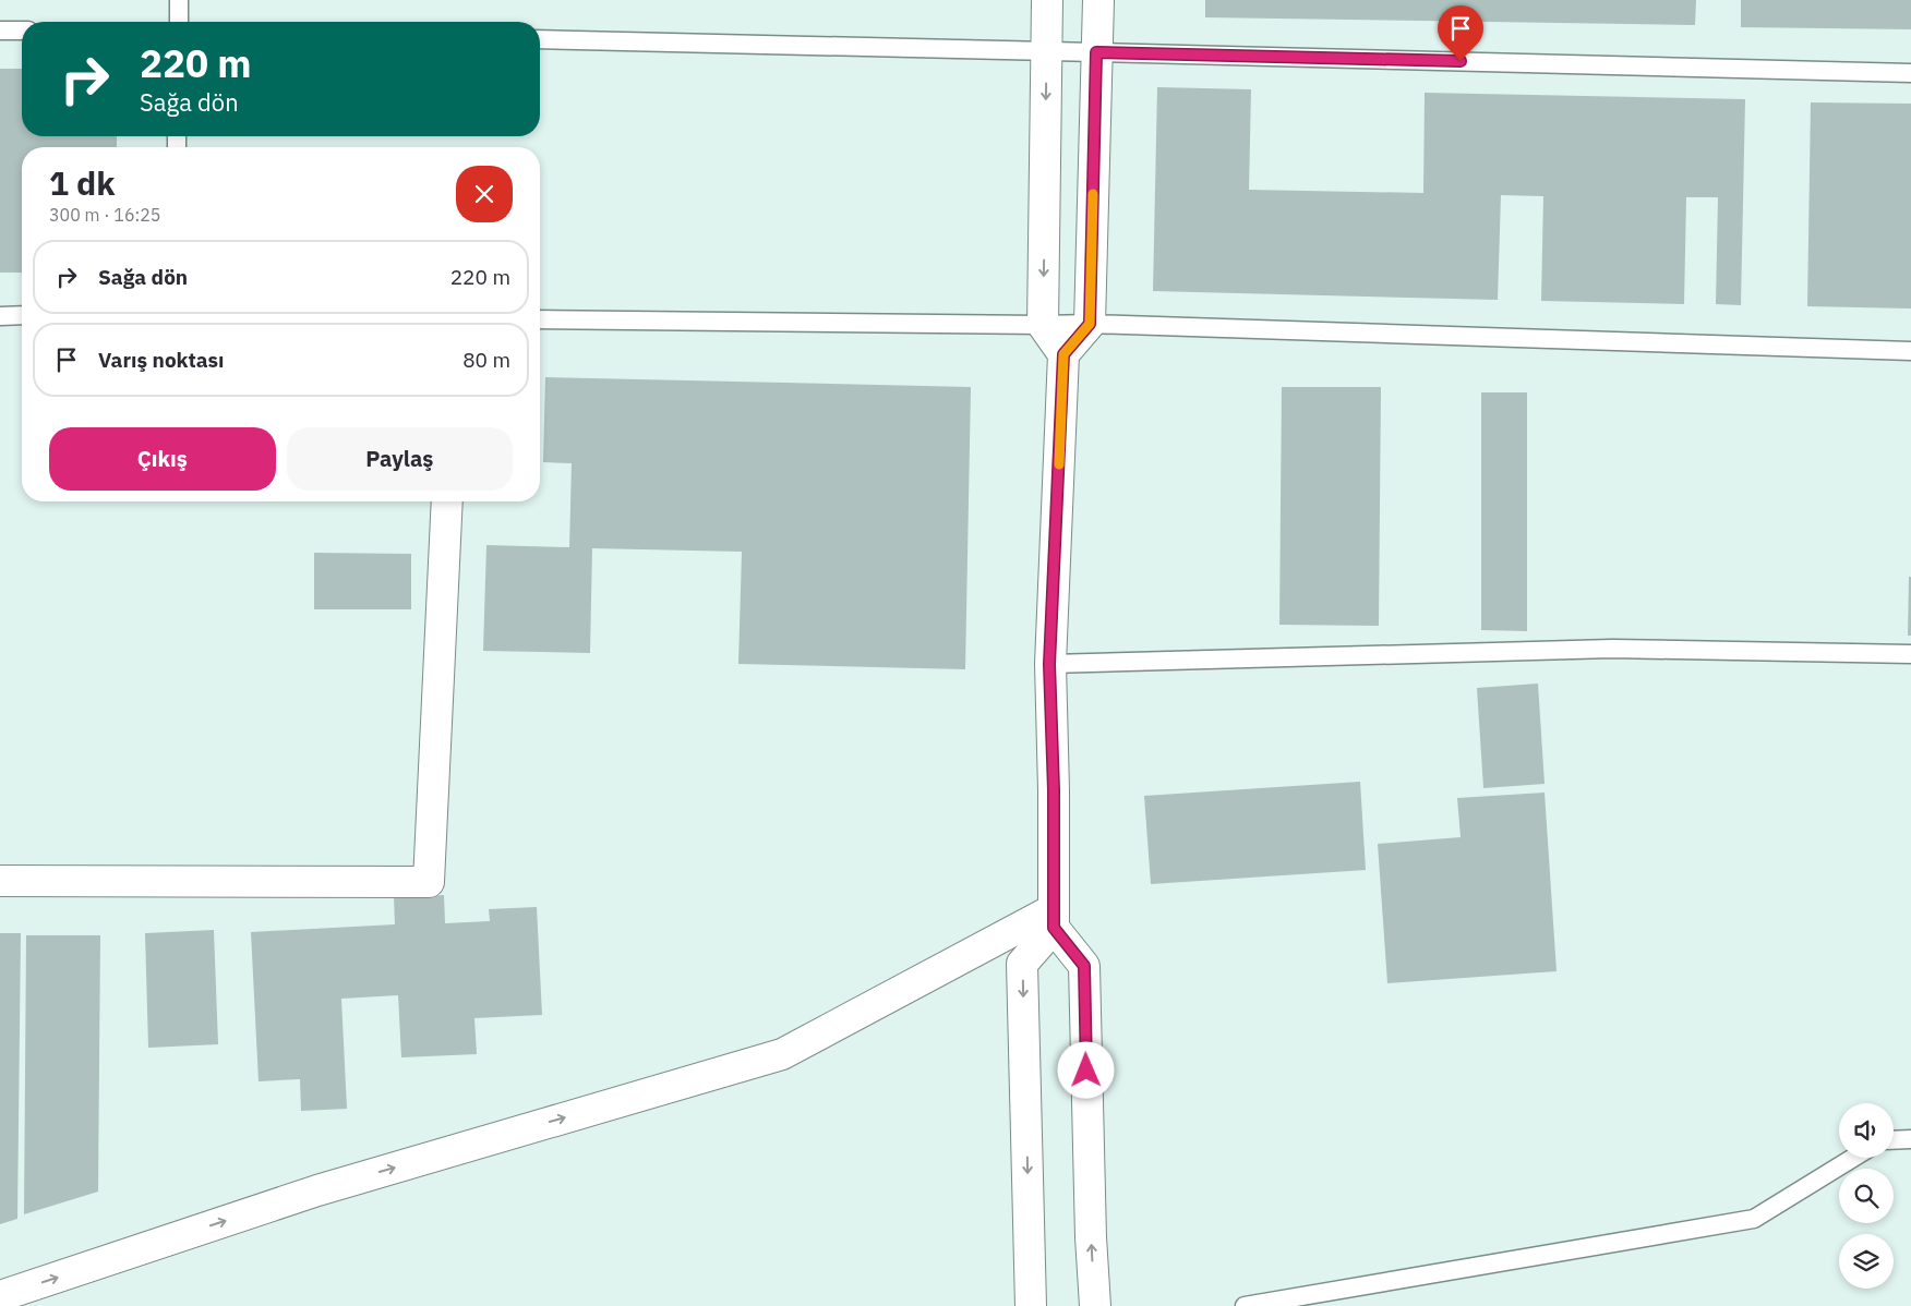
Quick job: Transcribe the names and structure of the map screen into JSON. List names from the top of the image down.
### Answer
{
  "page": {
    "turn": ["220 m", "Sağa dön"],
    "heading": ["1 dk", "300 m · 16:25"],
    "list": [
      {
        "name": "Sağa dön",
        "value": "220 m"
      },
      {
        "name": "Varış noktası",
        "value": "80 m"
      }
    ],
    "buttons": ["Çıkış", "Paylaş"]
  }
}
